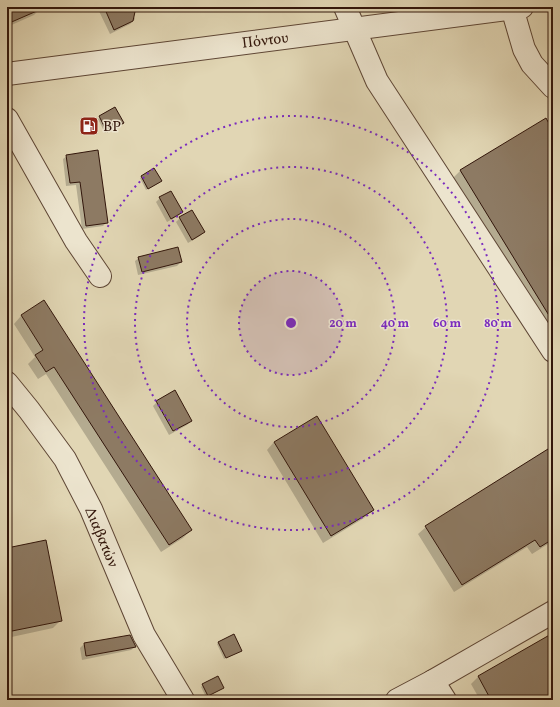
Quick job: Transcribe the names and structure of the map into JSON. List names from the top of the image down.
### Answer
{
  "streets": {
    "street": ["Πόντου", "Διαβατών"]
  },
  "places": {
    "fuel station": ["BP"]
  },
  "rings": [
    "20 m",
    "40 m",
    "60 m",
    "80 m"
  ]
}
